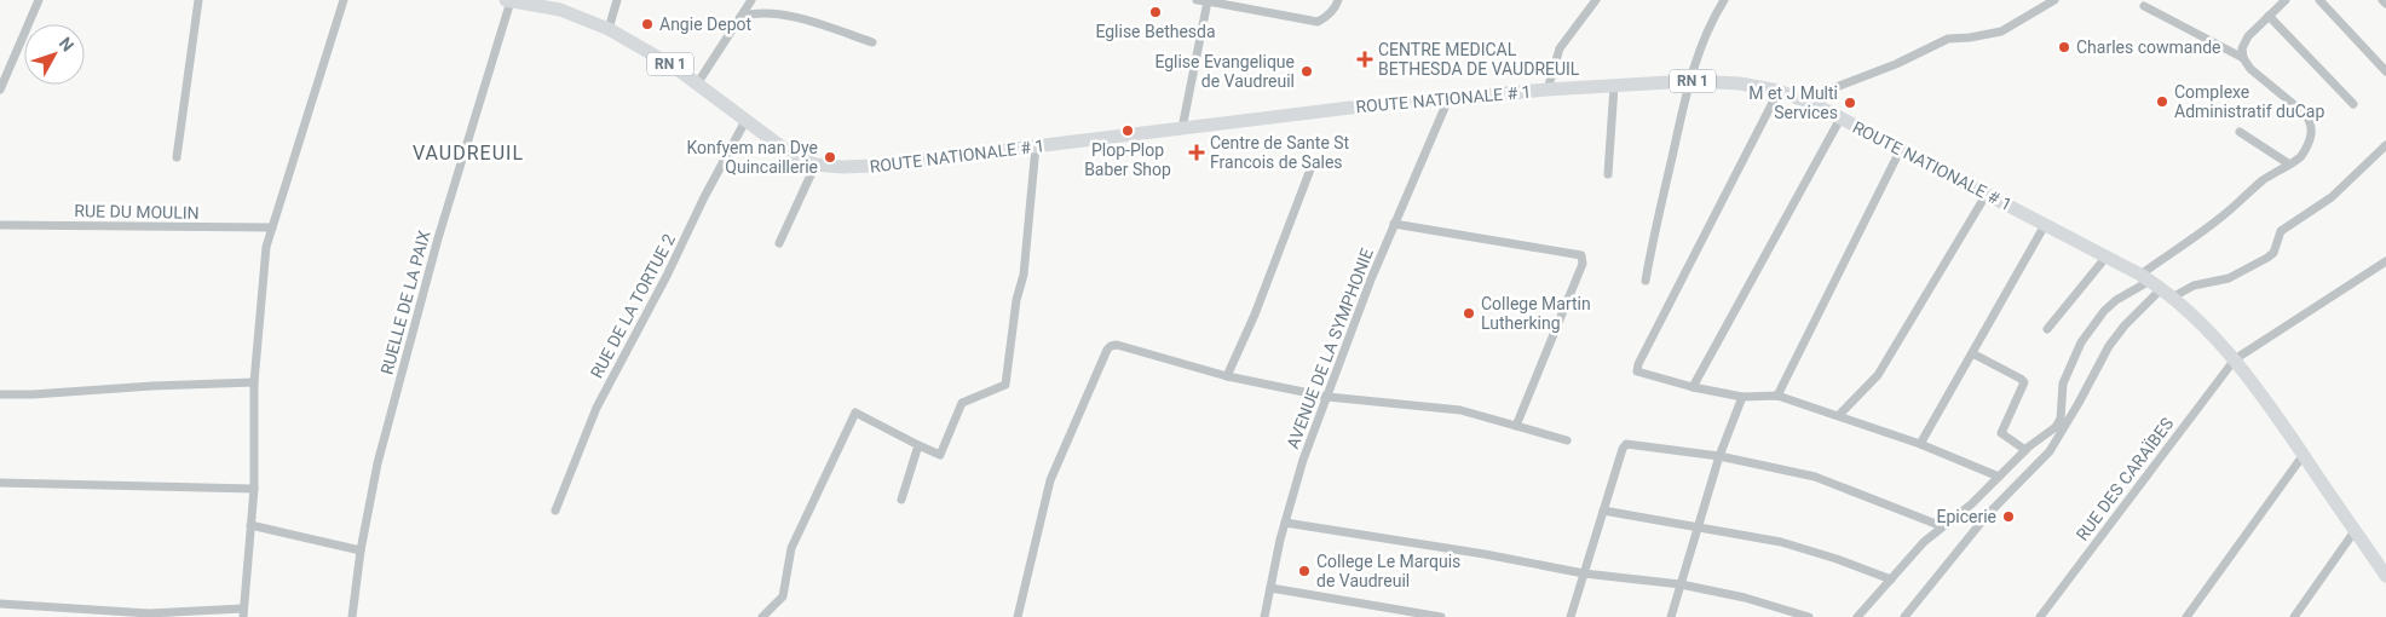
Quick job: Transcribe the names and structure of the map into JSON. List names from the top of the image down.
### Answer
{
  "streets": {
    "main road": ["RN 1", "ROUTE NATIONALE # 1"],
    "street": [
      "RUE DU MOULIN",
      "RUELLE DE LA PAIX",
      "RUE DE LA TORTUE 2",
      "AVENUE DE LA SYMPHONIE",
      "RUE DES CARAÏBES"
    ]
  },
  "crossings": [
    ["ROUTE NATIONALE # 1", "RUELLE DE LA PAIX"],
    ["ROUTE NATIONALE # 1", "RUE DE LA TORTUE 2"],
    ["ROUTE NATIONALE # 1", "AVENUE DE LA SYMPHONIE"],
    ["ROUTE NATIONALE # 1", "RUE DES CARAÏBES"]
  ],
  "districts": ["VAUDREUIL"],
  "places": {
    "other": [
      "Eglise Bethesda",
      "Angie Depot",
      "Charles cowmande",
      "Eglise Evangelique de Vaudreuil",
      "Complexe Administratif duCap",
      "M et J Multi Services",
      "Plop-Plop Baber Shop",
      "Konfyem nan Dye Quincaillerie",
      "College Martin Lutherking",
      "Epicerie",
      "College Le Marquis de Vaudreuil"
    ],
    "health": ["CENTRE MEDICAL BETHESDA DE VAUDREUIL", "Centre de Sante St Francois de Sales"]
  },
  "north": "top right"
}
